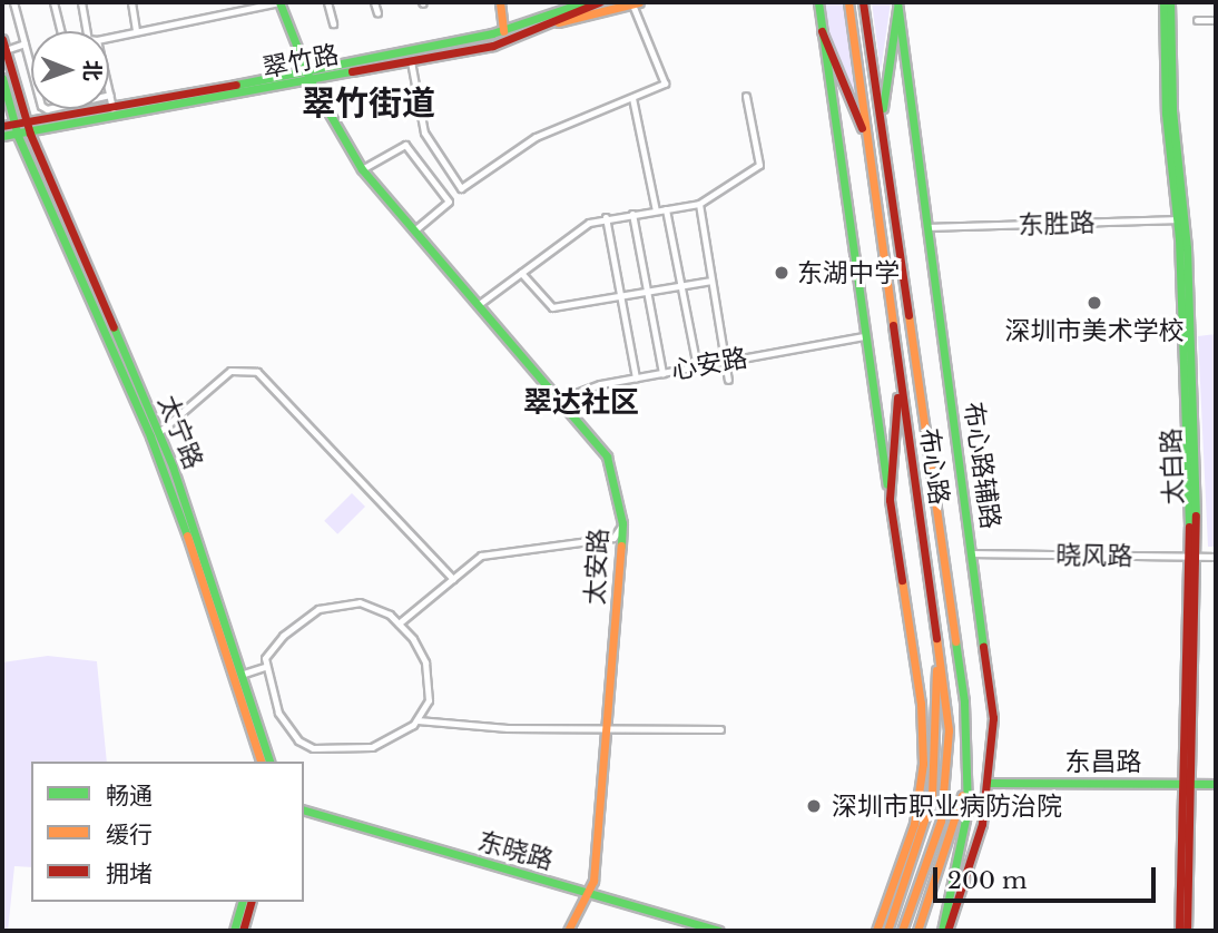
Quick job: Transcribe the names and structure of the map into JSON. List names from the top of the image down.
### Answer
{
  "streets": {
    "main road": [
      "翠竹路",
      "太宁路",
      "布心路辅路",
      "布心路",
      "太白路",
      "太安路",
      "东昌路",
      "东晓路"
    ],
    "street": ["东胜路", "心安路", "晓风路"]
  },
  "crossings": [
    ["翠竹路", "太宁路"],
    ["翠竹路", "太安路"],
    ["东胜路", "布心路辅路"],
    ["东胜路", "太白路"],
    ["心安路", "太安路"],
    ["布心路辅路", "布心路"],
    ["布心路辅路", "晓风路"],
    ["布心路辅路", "东昌路"],
    ["太白路", "晓风路"],
    ["太白路", "东昌路"],
    ["太安路", "东晓路"]
  ],
  "districts": ["翠竹街道", "翠达社区"],
  "places": ["东湖中学", "深圳市美术学校", "深圳市职业病防治院"],
  "legend": ["畅通", "缓行", "拥堵"],
  "scale_bar": "200 m",
  "north": "right"
}
